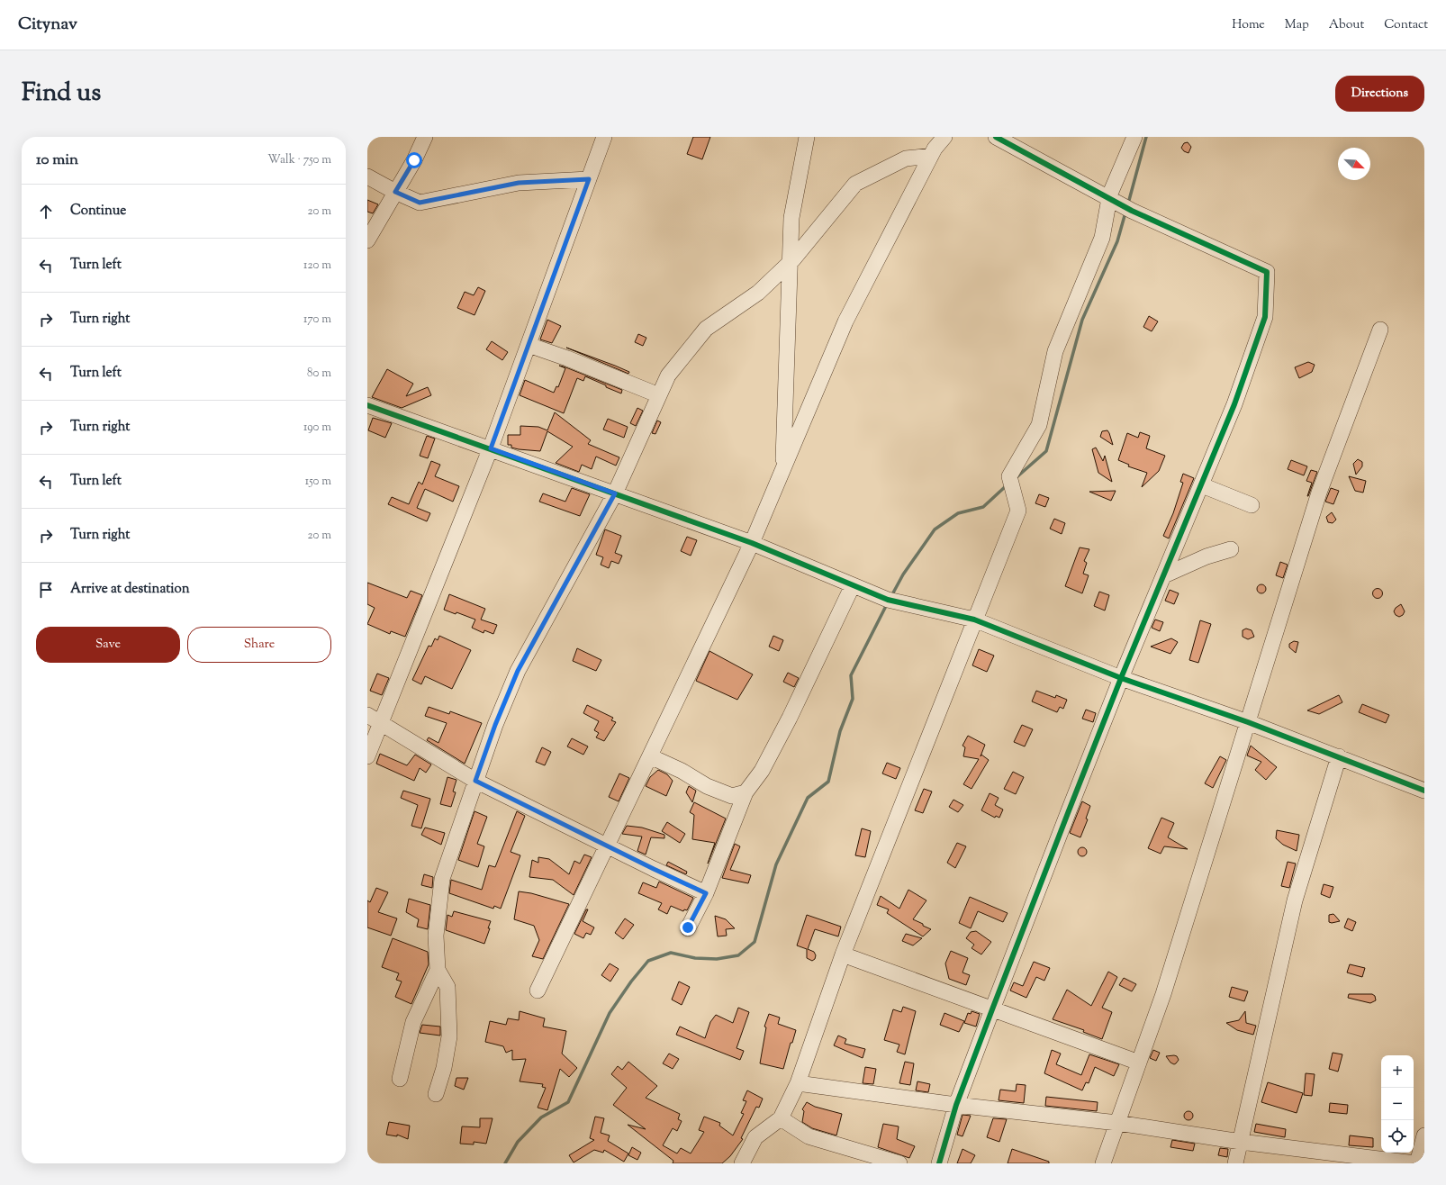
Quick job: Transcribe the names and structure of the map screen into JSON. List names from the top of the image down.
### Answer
{
  "north": "bottom right",
  "page": {
    "header": "Citynav",
    "nav": [
      "Home",
      "Map",
      "About",
      "Contact"
    ],
    "title": "Find us",
    "buttons": [
      "Directions",
      ["Save", "Share"]
    ],
    "heading": ["10 min", "Walk · 750 m"],
    "list": [
      ["Continue", "20 m"],
      ["Turn left", "120 m"],
      ["Turn right", "170 m"],
      ["Turn left", "80 m"],
      ["Turn right", "190 m"],
      ["Turn left", "150 m"],
      ["Turn right", "20 m"],
      "Arrive at destination"
    ],
    "map_buttons": ["+", "−"]
  }
}
